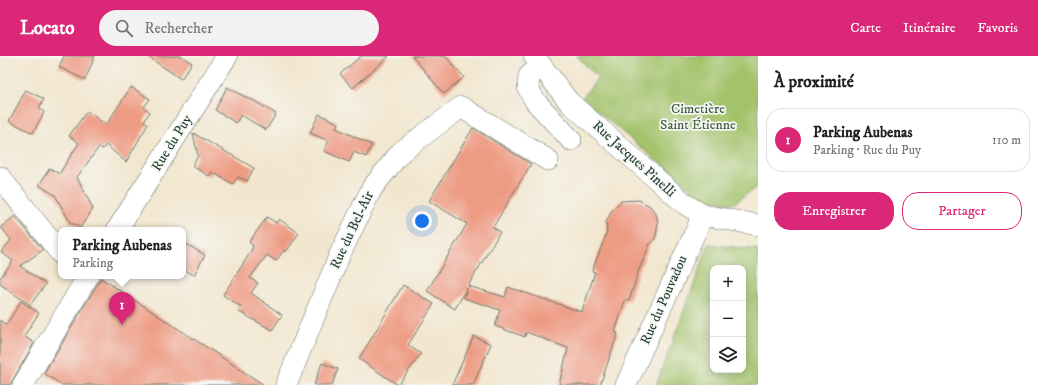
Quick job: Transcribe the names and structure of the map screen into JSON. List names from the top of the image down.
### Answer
{
  "streets": {
    "street": [
      "Rue du Puy",
      "Rue Jacques Pinelli",
      "Rue du Bel-Air",
      "Rue du Pouvadou"
    ]
  },
  "crossings": [
    ["Rue Jacques Pinelli", "Rue du Pouvadou"]
  ],
  "parks": ["Cimetière Saint Étienne"],
  "page": {
    "header": "Locato",
    "search": "Rechercher",
    "nav": ["Carte", "Itinéraire", "Favoris"],
    "heading": "À proximité",
    "list": [
      {
        "mark": "1",
        "name": "Parking Aubenas",
        "note": "Parking · Rue du Puy",
        "value": "110 m"
      }
    ],
    "buttons": ["Enregistrer", "Partager"],
    "popup": ["Parking Aubenas", "Parking"],
    "map_buttons": ["+", "−"],
    "pins": "1"
  }
}
